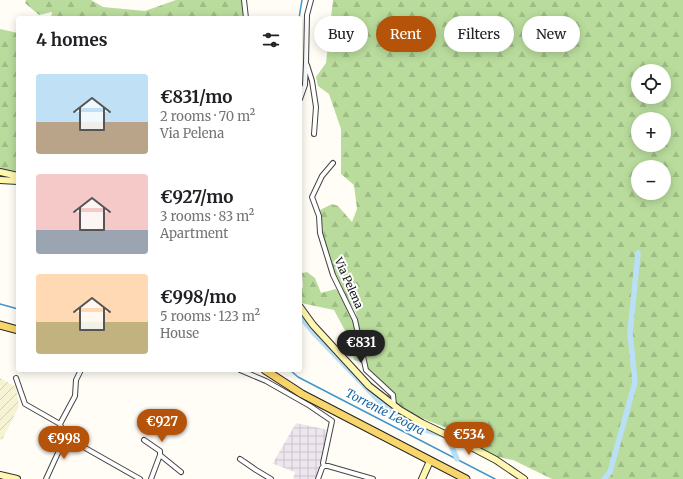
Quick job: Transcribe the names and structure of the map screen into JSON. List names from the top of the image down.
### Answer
{
  "streets": {
    "street": ["Via Pelena"]
  },
  "water": ["Torrente Leogra"],
  "page": {
    "chip": [
      "Buy",
      "Rent",
      "Filters",
      "New"
    ],
    "heading": "4 homes",
    "map_buttons": ["+", "−"],
    "list": [
      {
        "name": "€831/mo",
        "note": "2 rooms · 70 m² · Via Pelena"
      },
      {
        "name": "€927/mo",
        "note": "3 rooms · 83 m² · Apartment"
      },
      {
        "name": "€998/mo",
        "note": "5 rooms · 123 m² · House"
      }
    ],
    "price": [
      "€831",
      "€927",
      "€534",
      "€998"
    ]
  }
}
